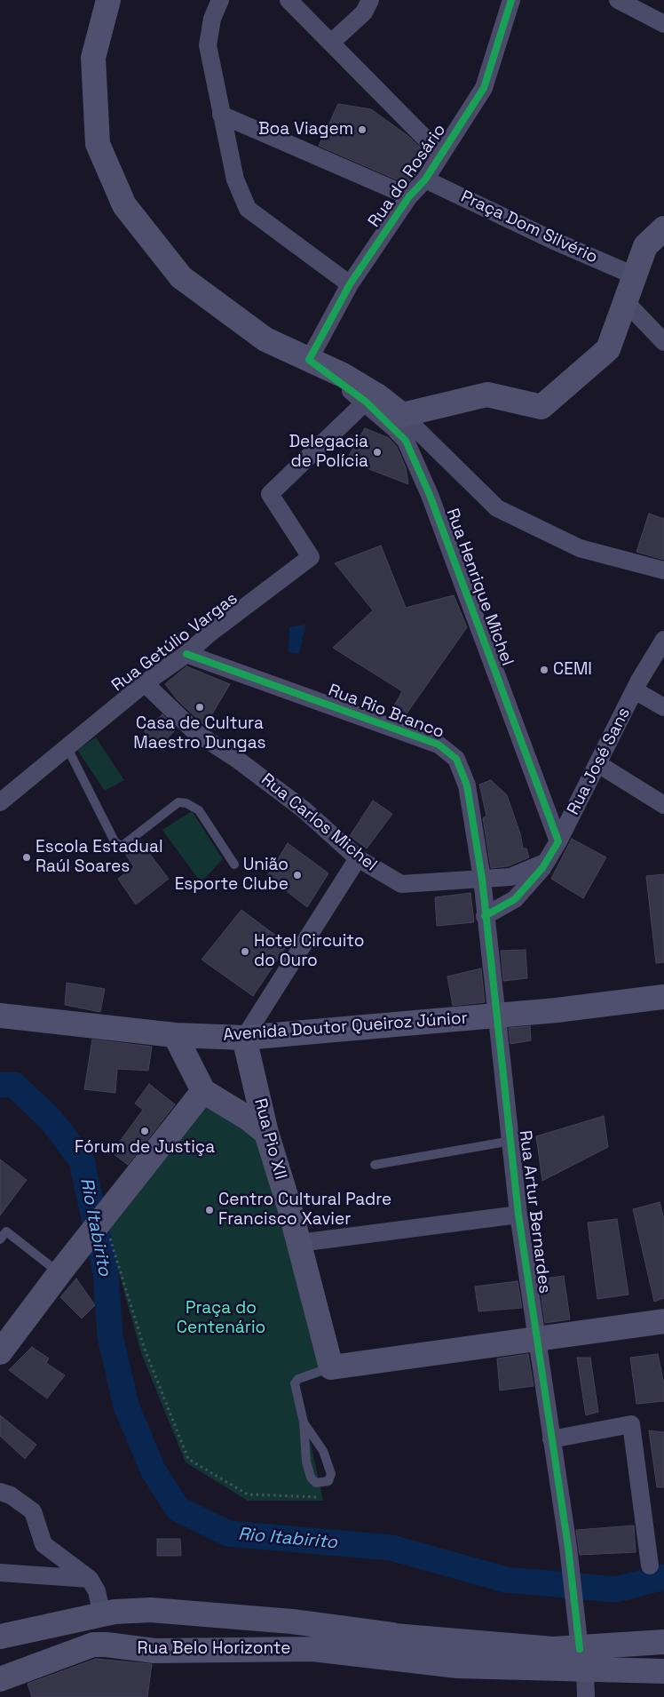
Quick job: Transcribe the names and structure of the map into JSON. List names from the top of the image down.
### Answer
{
  "streets": {
    "street": [
      "Rua do Rosário",
      "Praça Dom Silvério",
      "Rua Henrique Michel",
      "Rua Getúlio Vargas",
      "Rua Rio Branco",
      "Rua José Sans",
      "Rua Carlos Michel",
      "Avenida Doutor Queiroz Júnior",
      "Rua Pio XII",
      "Rua Artur Bernardes",
      "Rua Belo Horizonte"
    ]
  },
  "crossings": [
    ["Rua do Rosário", "Praça Dom Silvério"],
    ["Rua do Rosário", "Rua Henrique Michel"],
    ["Rua Henrique Michel", "Rua Getúlio Vargas"],
    ["Rua Henrique Michel", "Rua José Sans"],
    ["Rua Getúlio Vargas", "Rua Rio Branco"],
    ["Rua Getúlio Vargas", "Rua Carlos Michel"],
    ["Rua Rio Branco", "Rua Carlos Michel"],
    ["Rua Rio Branco", "Rua Artur Bernardes"],
    ["Rua Carlos Michel", "Rua Artur Bernardes"],
    ["Avenida Doutor Queiroz Júnior", "Rua Pio XII"],
    ["Avenida Doutor Queiroz Júnior", "Rua Artur Bernardes"],
    ["Rua Artur Bernardes", "Rua Belo Horizonte"]
  ],
  "water": ["Rio Itabirito"],
  "parks": ["Praça do Centenário"],
  "places": [
    "Boa Viagem",
    "Delegacia de Polícia",
    "CEMI",
    "Casa de Cultura Maestro Dungas",
    "Escola Estadual Raúl Soares",
    "União Esporte Clube",
    "Hotel Circuito do Ouro",
    "Fórum de Justiça",
    "Centro Cultural Padre Francisco Xavier"
  ]
}
